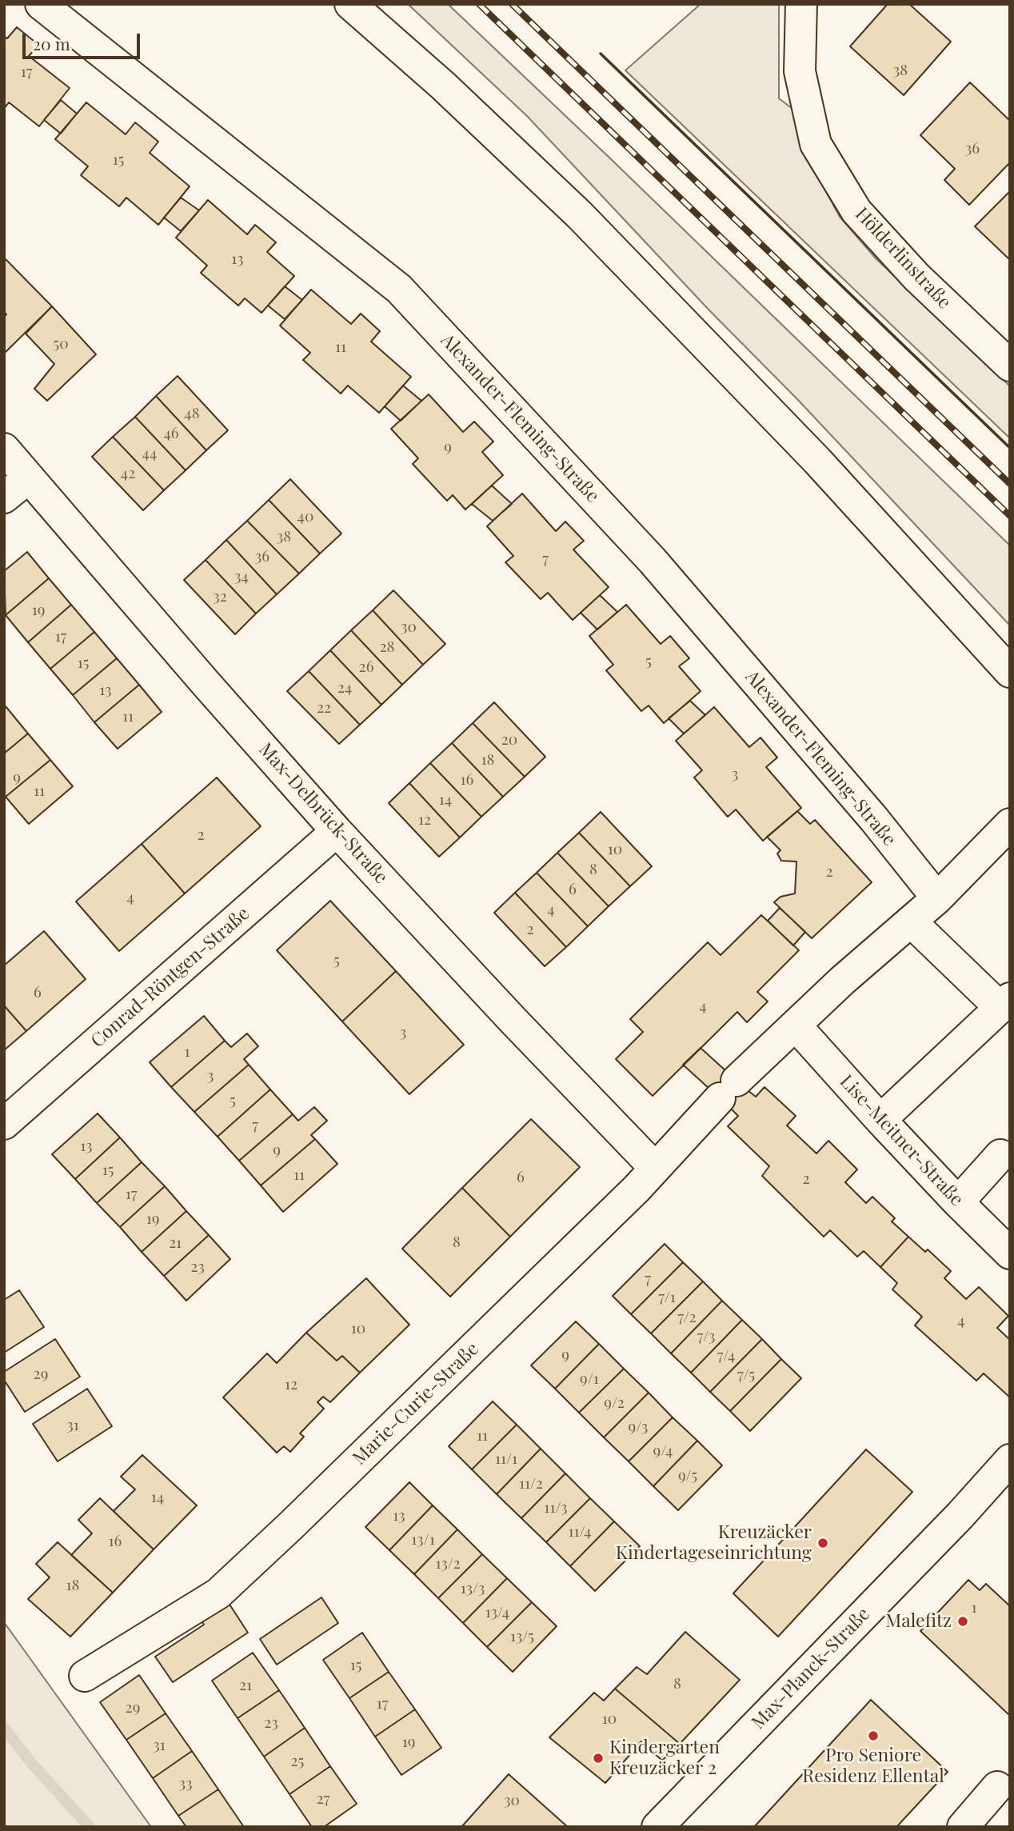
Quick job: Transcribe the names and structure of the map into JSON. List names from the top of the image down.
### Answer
{
  "streets": {
    "street": [
      "Hölderlinstraße",
      "Alexander-Fleming-Straße",
      "Max-Delbrück-Straße",
      "Conrad-Röntgen-Straße",
      "Lise-Meitner-Straße",
      "Marie-Curie-Straße",
      "Max-Planck-Straße"
    ]
  },
  "crossings": [
    ["Alexander-Fleming-Straße", "Marie-Curie-Straße"],
    ["Max-Delbrück-Straße", "Conrad-Röntgen-Straße"],
    ["Max-Delbrück-Straße", "Marie-Curie-Straße"],
    ["Lise-Meitner-Straße", "Marie-Curie-Straße"]
  ],
  "places": [
    "Kreuzäcker Kindertageseinrichtung",
    "Malefitz",
    "Pro Seniore Residenz Ellental",
    "Kindergarten Kreuzäcker 2"
  ],
  "house_numbers": [
    "38",
    "17",
    "36",
    "15",
    "13",
    "50",
    "11",
    "48",
    "46",
    "9",
    "44",
    "42",
    "40",
    "38",
    "36",
    "7",
    "34",
    "32",
    "19",
    "30",
    "17",
    "28",
    "5",
    "15",
    "26",
    "24",
    "13",
    "22",
    "11",
    "20",
    "18",
    "3",
    "9",
    "16",
    "11",
    "14",
    "12",
    "2",
    "10",
    "8",
    "2",
    "6",
    "4",
    "4",
    "2",
    "5",
    "6",
    "4",
    "3",
    "1",
    "3",
    "5",
    "7",
    "13",
    "9",
    "15",
    "11",
    "6",
    "2",
    "17",
    "19",
    "8",
    "21",
    "23",
    "7",
    "7/1",
    "7/2",
    "4",
    "10",
    "7/3",
    "9",
    "7/4",
    "29",
    "7/5",
    "9/1",
    "12",
    "9/2",
    "31",
    "9/3",
    "11",
    "9/4",
    "11/1",
    "9/5",
    "11/2",
    "14",
    "11/3",
    "13",
    "11/4",
    "13/1",
    "16",
    "13/2",
    "18",
    "13/3",
    "1",
    "13/4",
    "13/5",
    "15",
    "8",
    "21",
    "17",
    "29",
    "10",
    "23",
    "19",
    "31",
    "25",
    "33",
    "27",
    "30"
  ],
  "scale_bar": "20 m"
}
